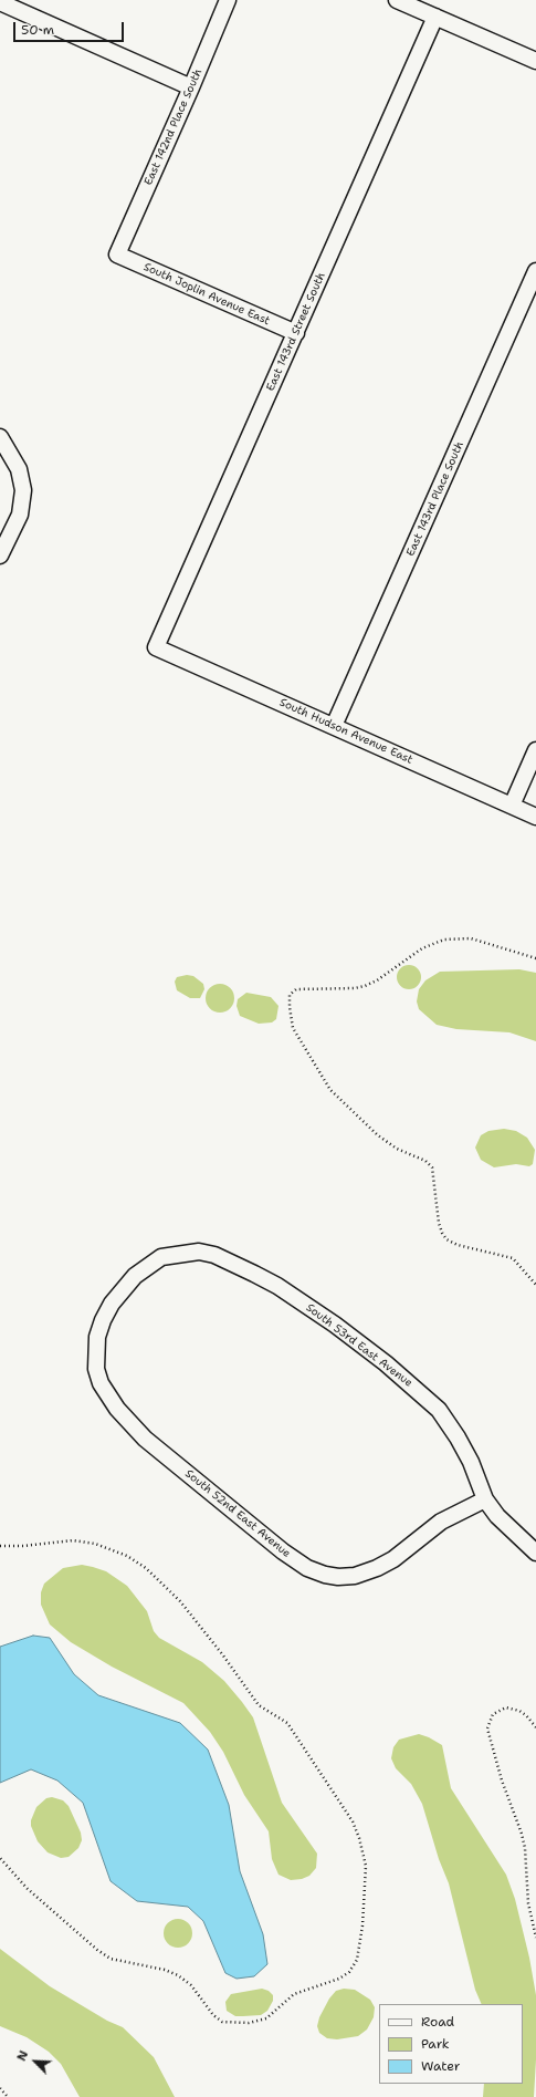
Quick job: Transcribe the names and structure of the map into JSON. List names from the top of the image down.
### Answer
{
  "streets": {
    "street": [
      "East 142nd Place South",
      "South Joplin Avenue East",
      "East 143rd Street South",
      "East 143rd Place South",
      "South Hudson Avenue East",
      "South 53rd East Avenue",
      "South 52nd East Avenue"
    ]
  },
  "crossings": [
    ["East 142nd Place South", "South Joplin Avenue East"],
    ["South Joplin Avenue East", "East 143rd Street South"],
    ["East 143rd Street South", "South Hudson Avenue East"],
    ["East 143rd Place South", "South Hudson Avenue East"],
    ["South 53rd East Avenue", "South 52nd East Avenue"]
  ],
  "legend": ["Road", "Park", "Water"],
  "scale_bar": "50 m",
  "north": "top left"
}
